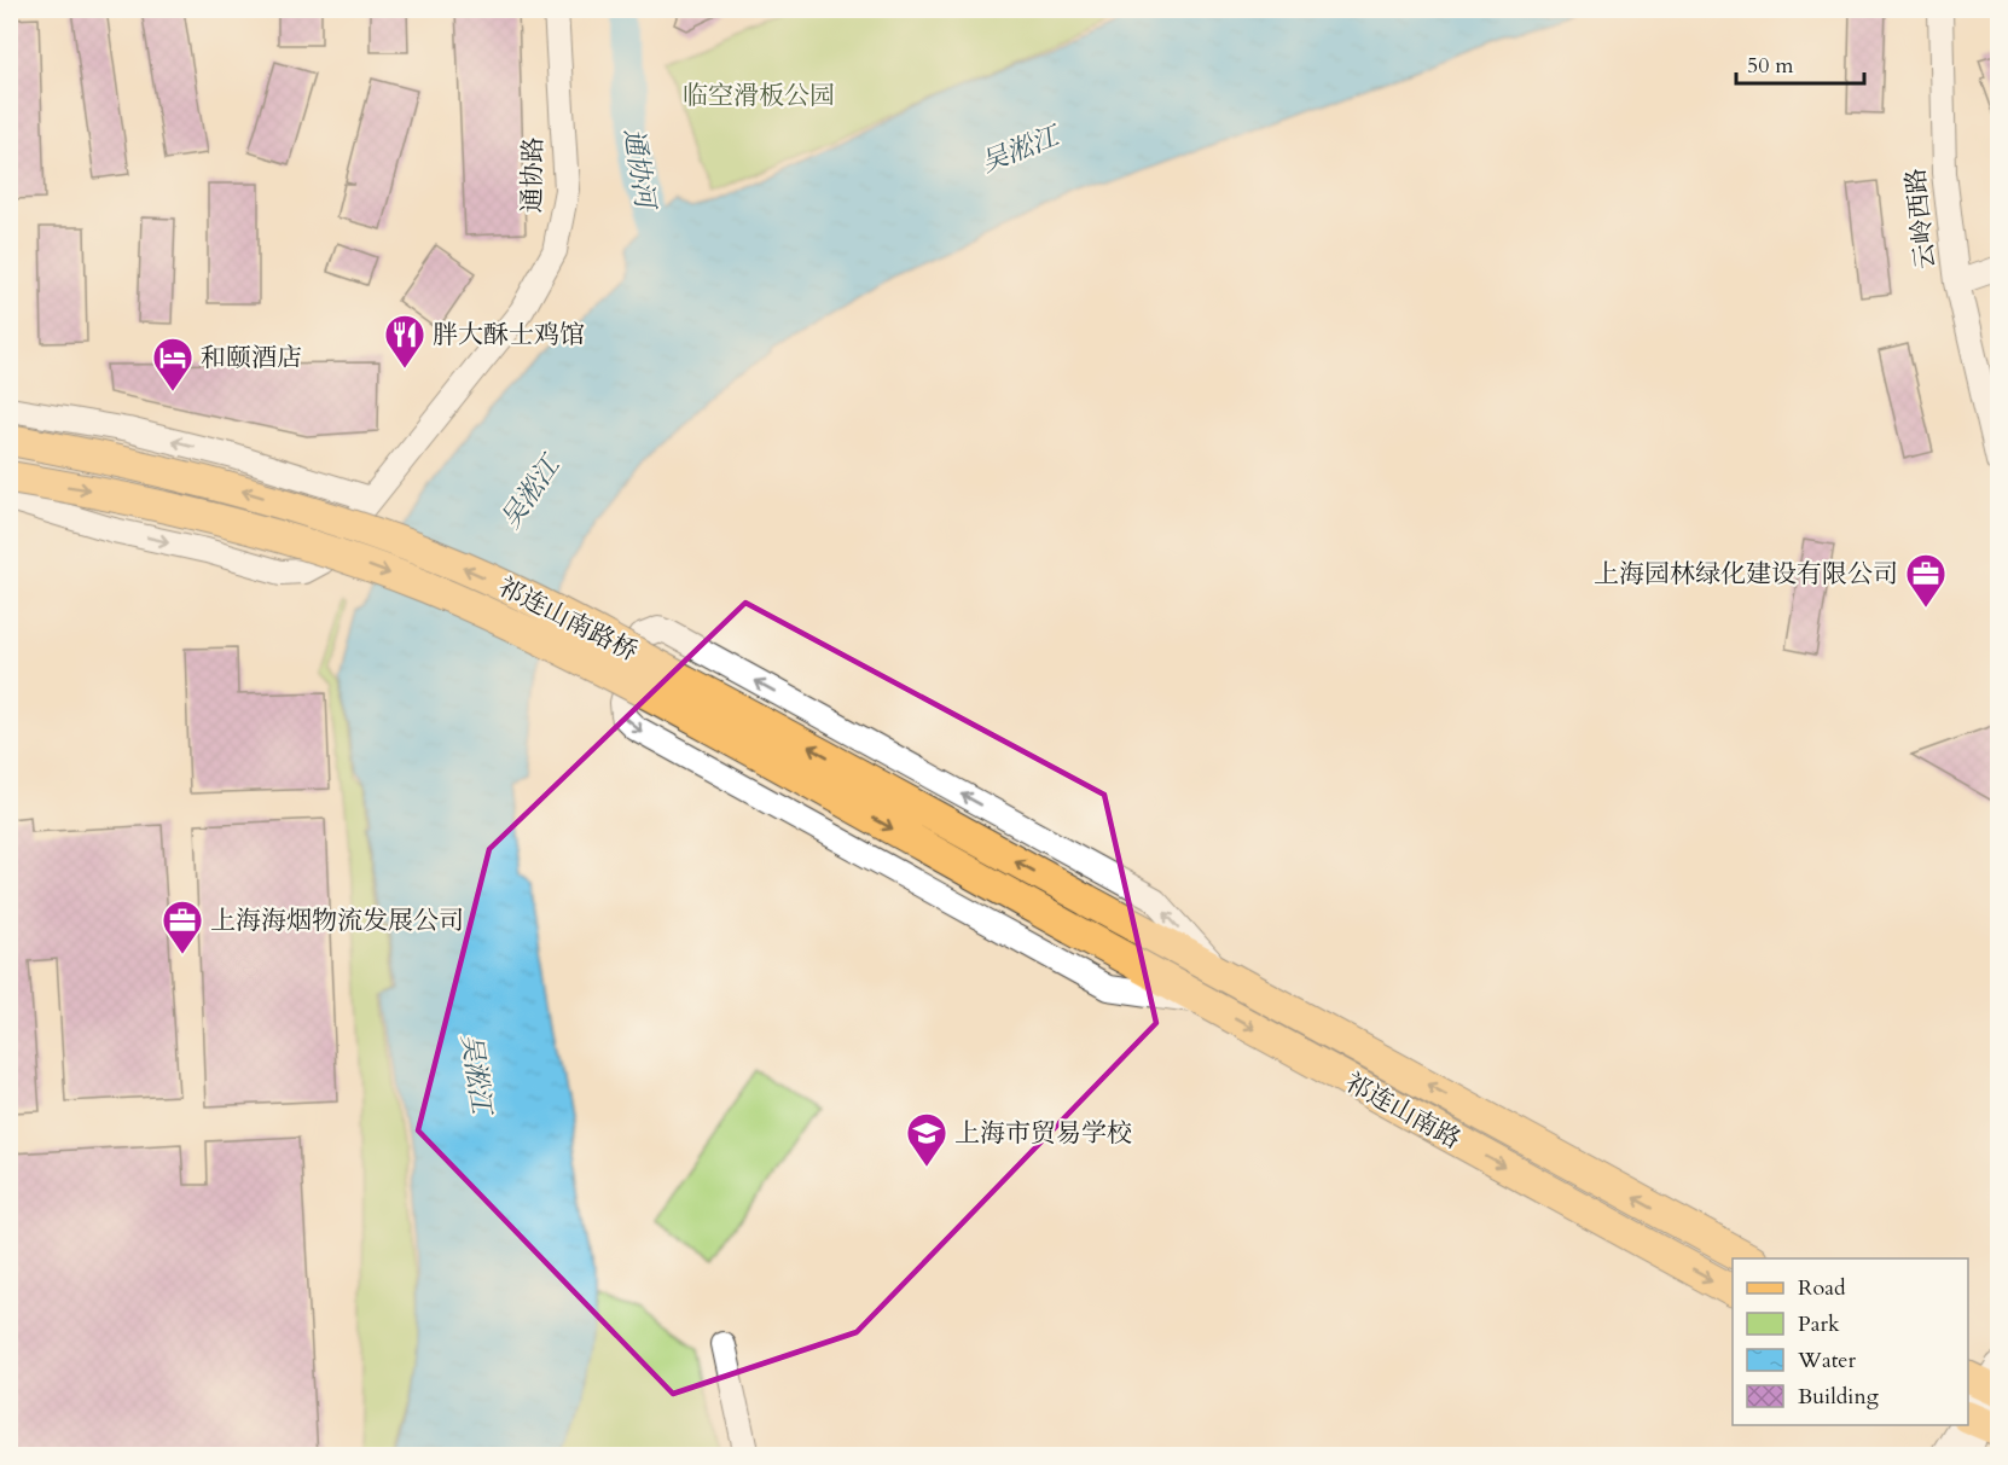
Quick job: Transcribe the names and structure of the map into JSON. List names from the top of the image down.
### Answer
{
  "streets": {
    "main road": ["祁连山南路桥", "祁连山南路"],
    "street": ["通协路", "云岭西路"]
  },
  "crossings": [
    ["祁连山南路桥", "祁连山南路"]
  ],
  "water": ["吴淞江", "通协河"],
  "parks": ["临空滑板公园"],
  "places": {
    "restaurant": ["胖大酥士鸡馆"],
    "hotel": ["和颐酒店"],
    "office": ["上海园林绿化建设有限公司", "上海海烟物流发展公司"],
    "school or university": ["上海市贸易学校"]
  },
  "legend": [
    "Road",
    "Park",
    "Water",
    "Building"
  ],
  "scale_bar": "50 m"
}
